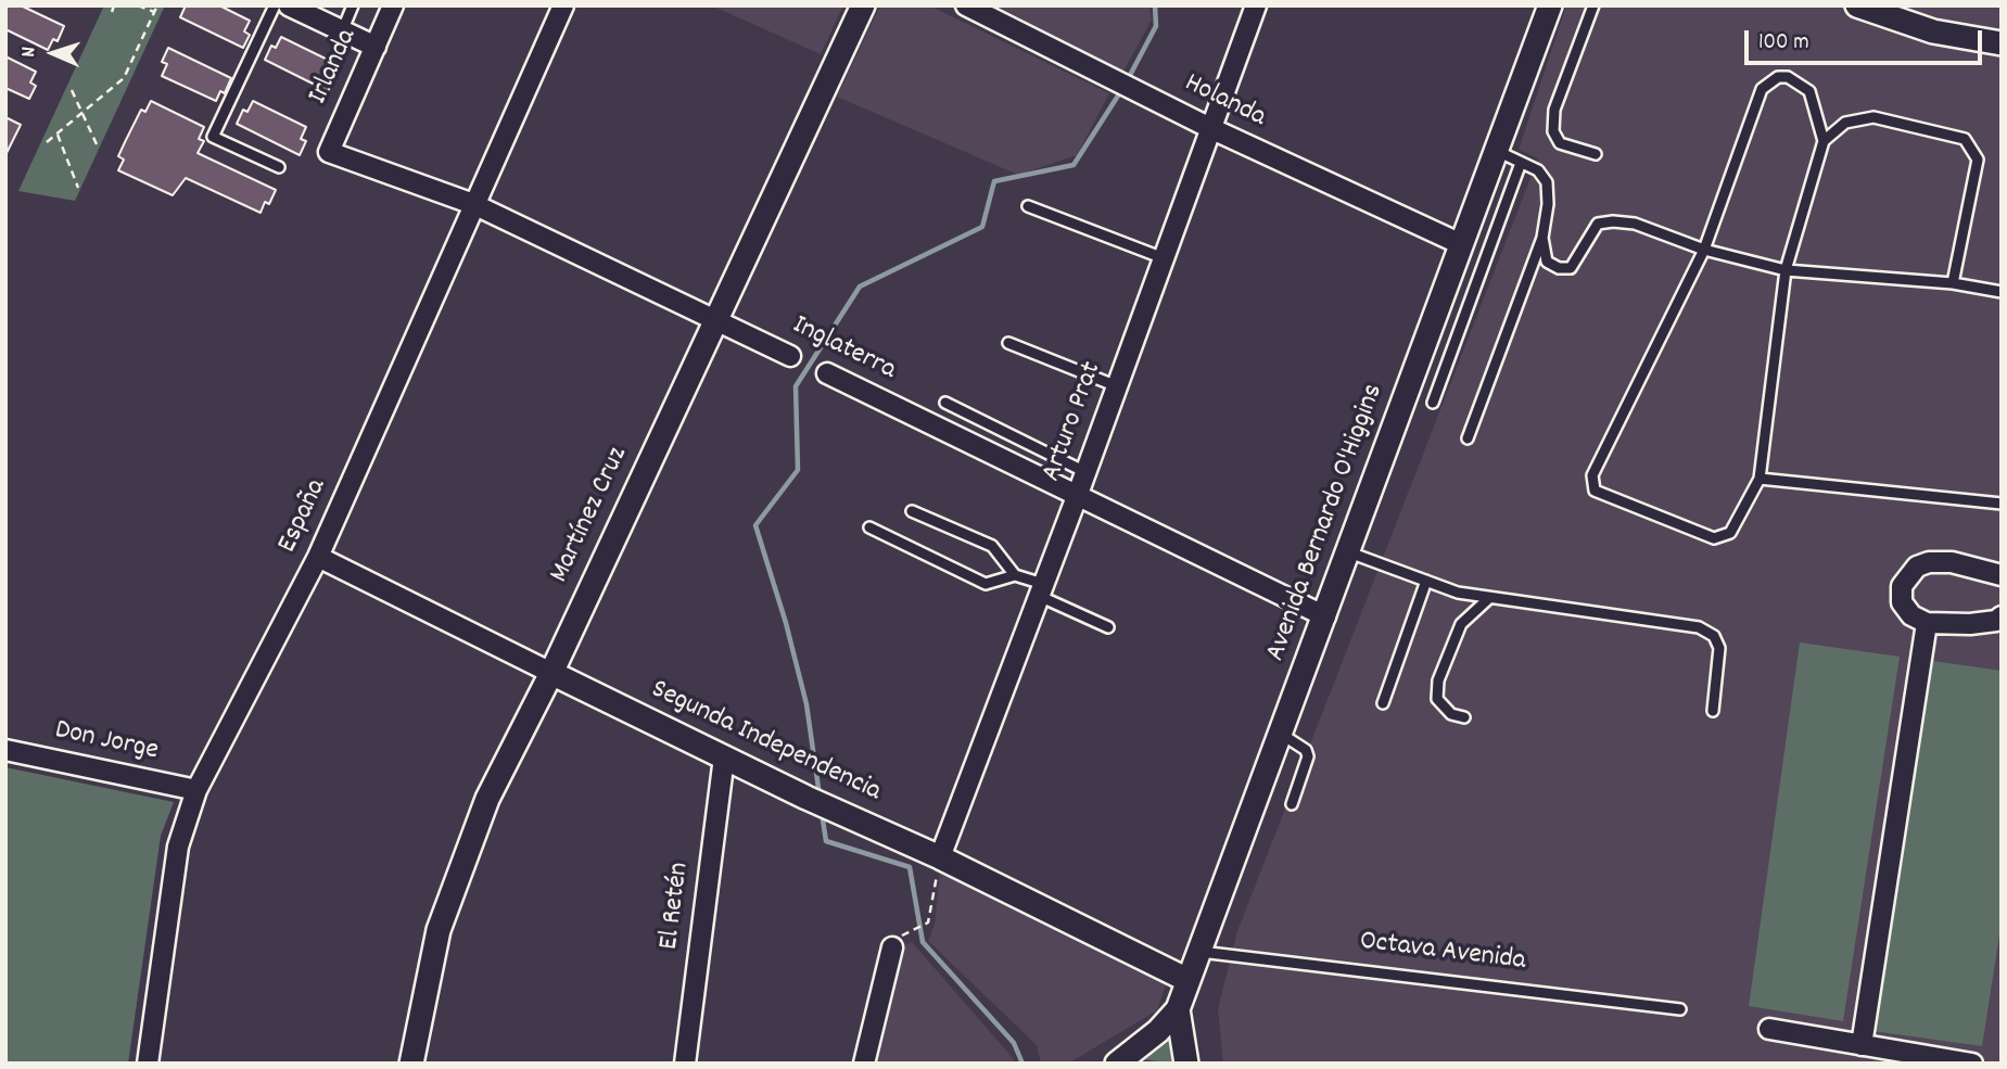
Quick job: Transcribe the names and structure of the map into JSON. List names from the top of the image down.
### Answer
{
  "streets": {
    "street": [
      "Irlanda",
      "Holanda",
      "Inglaterra",
      "Arturo Prat",
      "Martínez Cruz",
      "España",
      "Avenida Bernardo O'Higgins",
      "Don Jorge",
      "Segunda Independencia",
      "El Retén"
    ],
    "lane": ["Octava Avenida"]
  },
  "crossings": [
    ["Irlanda", "Inglaterra"],
    ["Holanda", "Arturo Prat"],
    ["Holanda", "Avenida Bernardo O'Higgins"],
    ["Inglaterra", "Arturo Prat"],
    ["Inglaterra", "Martínez Cruz"],
    ["Inglaterra", "España"],
    ["Inglaterra", "Avenida Bernardo O'Higgins"],
    ["Arturo Prat", "Segunda Independencia"],
    ["Martínez Cruz", "Segunda Independencia"],
    ["España", "Don Jorge"],
    ["España", "Segunda Independencia"],
    ["Avenida Bernardo O'Higgins", "Segunda Independencia"],
    ["Avenida Bernardo O'Higgins", "Octava Avenida"],
    ["Segunda Independencia", "El Retén"]
  ],
  "scale_bar": "100 m",
  "north": "left"
}
